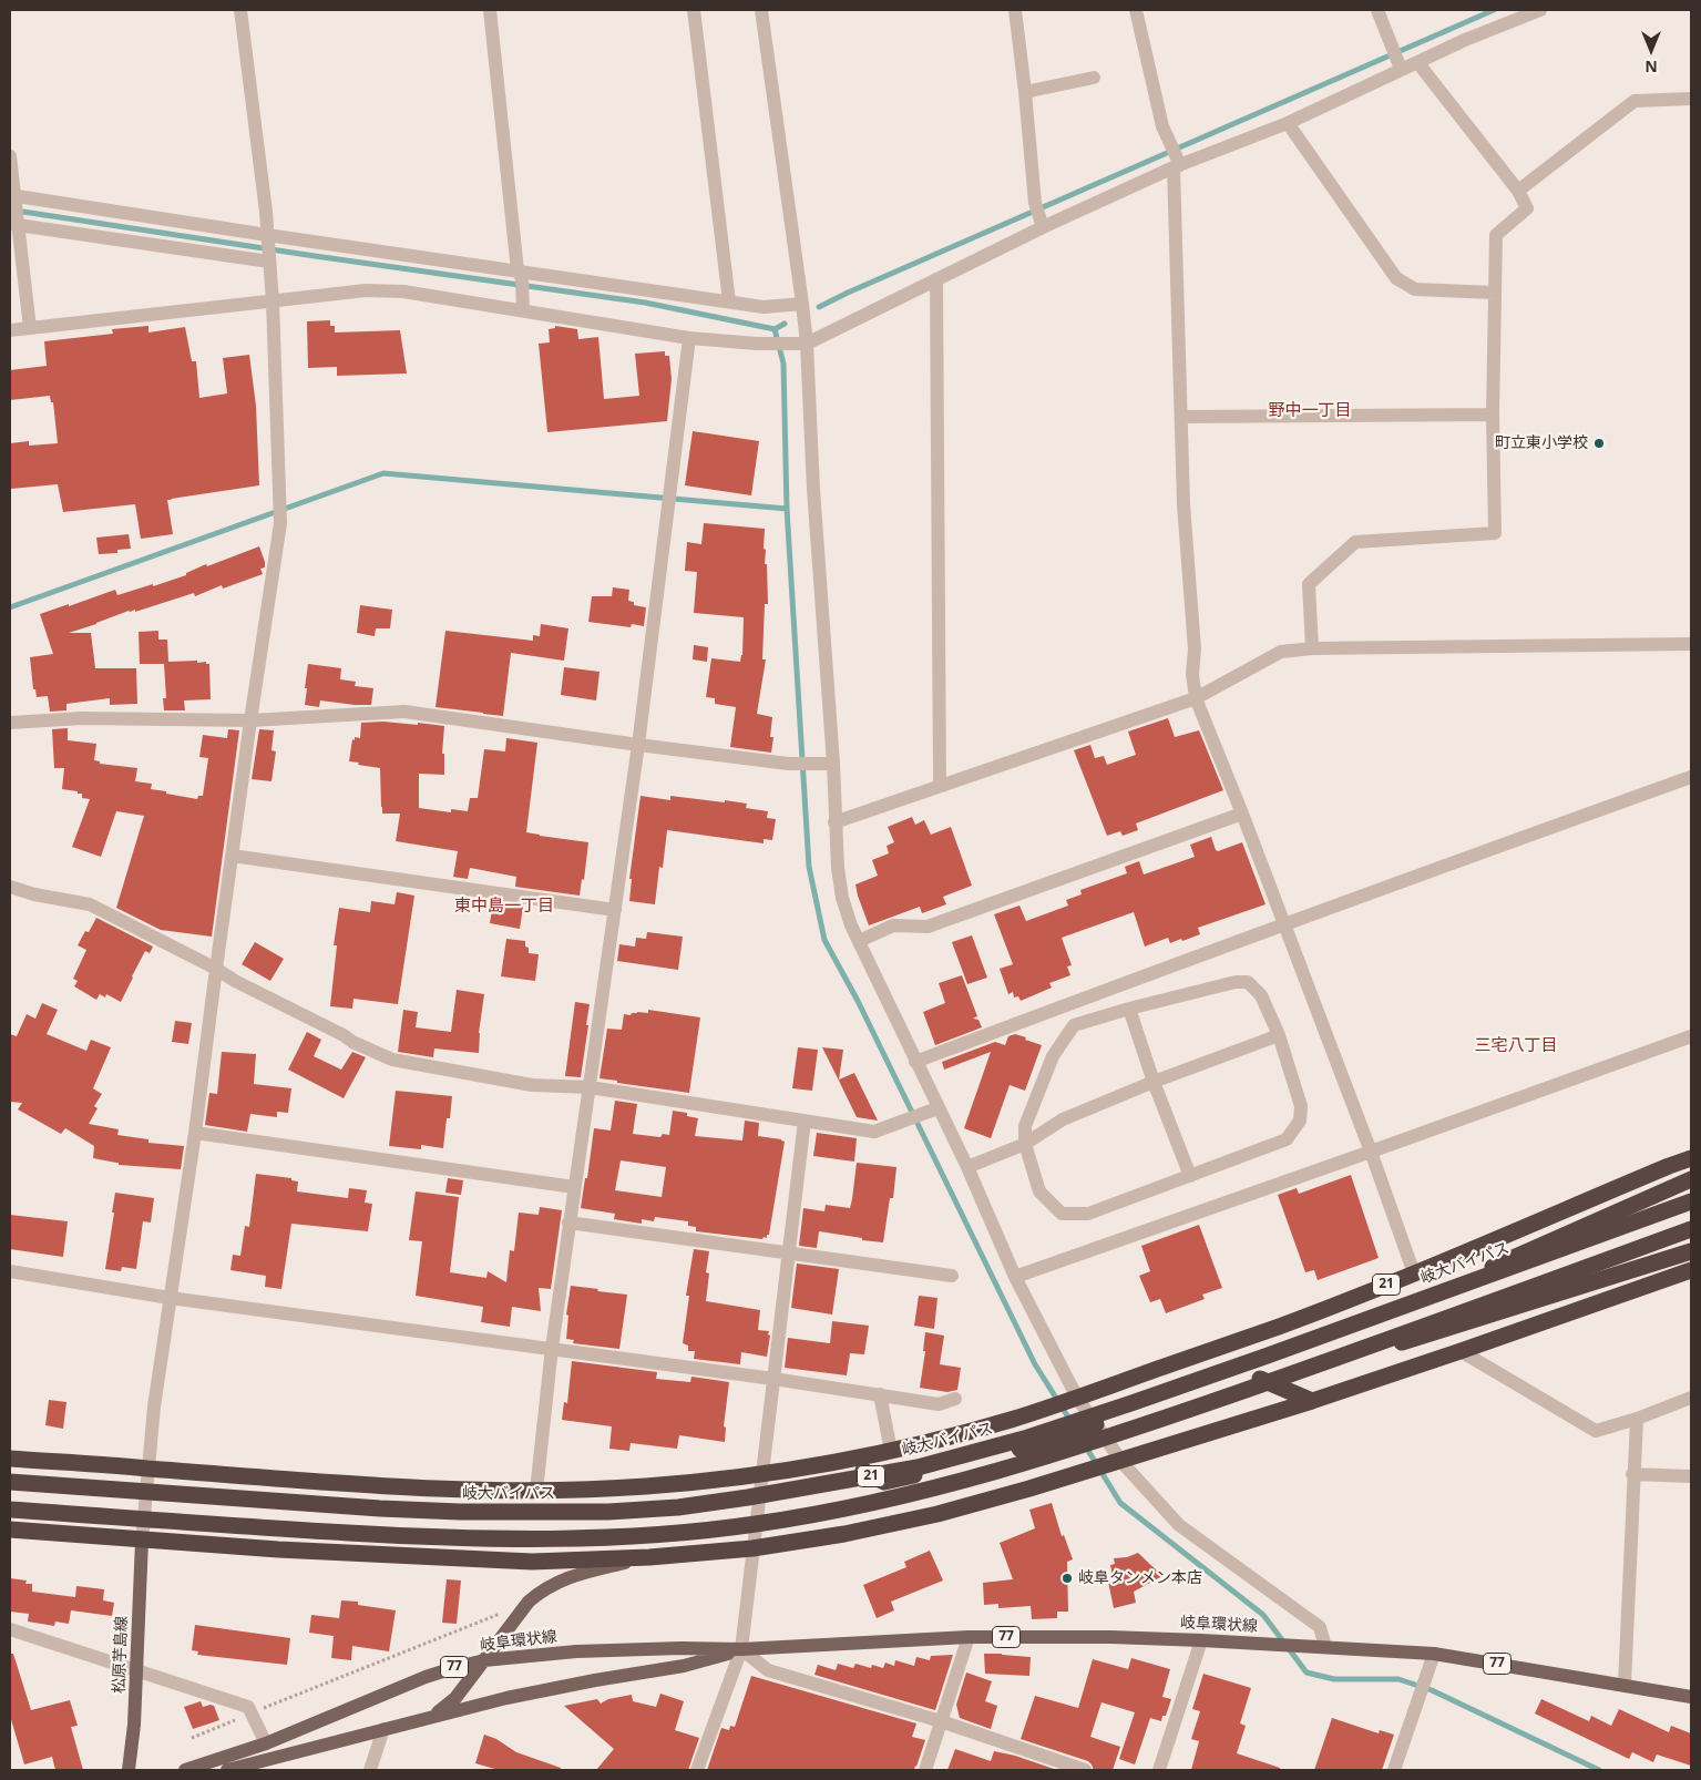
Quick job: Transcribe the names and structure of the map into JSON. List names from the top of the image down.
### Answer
{
  "streets": {
    "highway": ["岐大バイパス", "21"],
    "main road": ["岐阜環状線", "77", "松原芋島線"]
  },
  "crossings": [
    ["岐大バイパス", "21"]
  ],
  "districts": ["野中一丁目", "東中島一丁目", "三宅八丁目"],
  "places": ["町立東小学校", "岐阜タンメン本店"],
  "north": "bottom"
}
